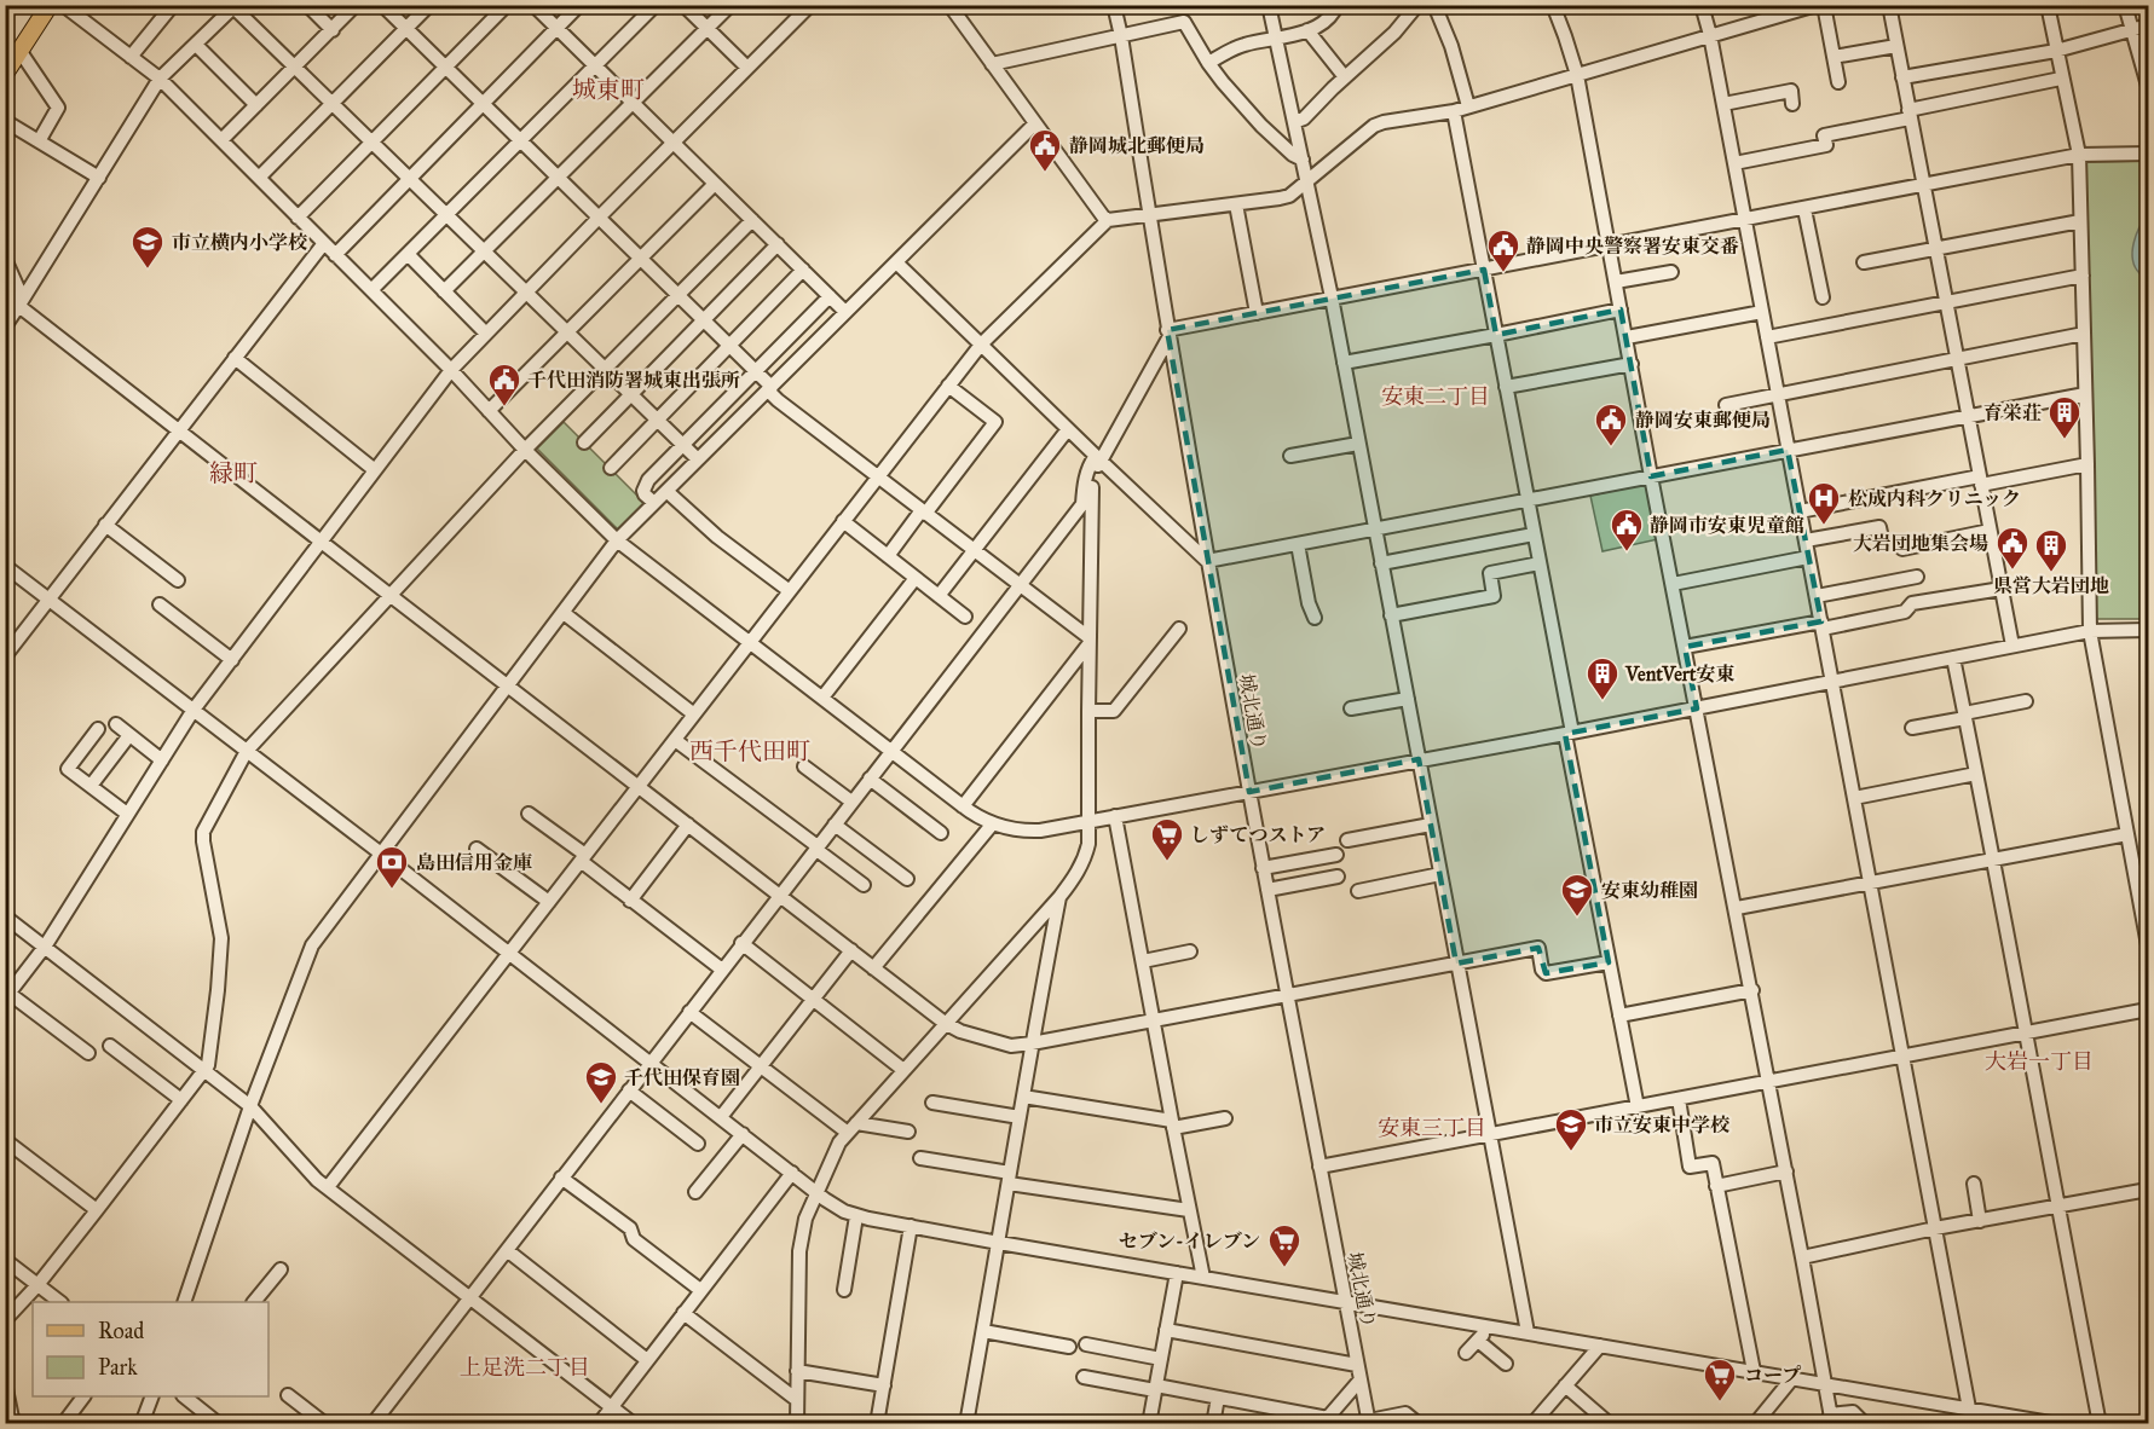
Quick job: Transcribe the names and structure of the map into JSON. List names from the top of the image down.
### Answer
{
  "streets": {
    "street": ["城北通り"]
  },
  "districts": [
    "城東町",
    "安東二丁目",
    "緑町",
    "西千代田町",
    "大岩一丁目",
    "安東三丁目",
    "上足洗二丁目"
  ],
  "places": {
    "public building": [
      "静岡城北郵便局",
      "静岡中央警察署安東交番",
      "千代田消防署城東出張所",
      "静岡安東郵便局",
      "静岡市安東児童館",
      "大岩団地集会場"
    ],
    "school or university": [
      "市立横内小学校",
      "安東幼稚園",
      "千代田保育園",
      "市立安東中学校"
    ],
    "building": ["育栄荘", "県営大岩団地", "VentVert安東"],
    "hospital": ["松成内科クリニック"],
    "supermarket": ["しずてつストア", "セブン-イレブン", "コープ"],
    "bank": ["島田信用金庫"]
  },
  "legend": ["Road", "Park"]
}
